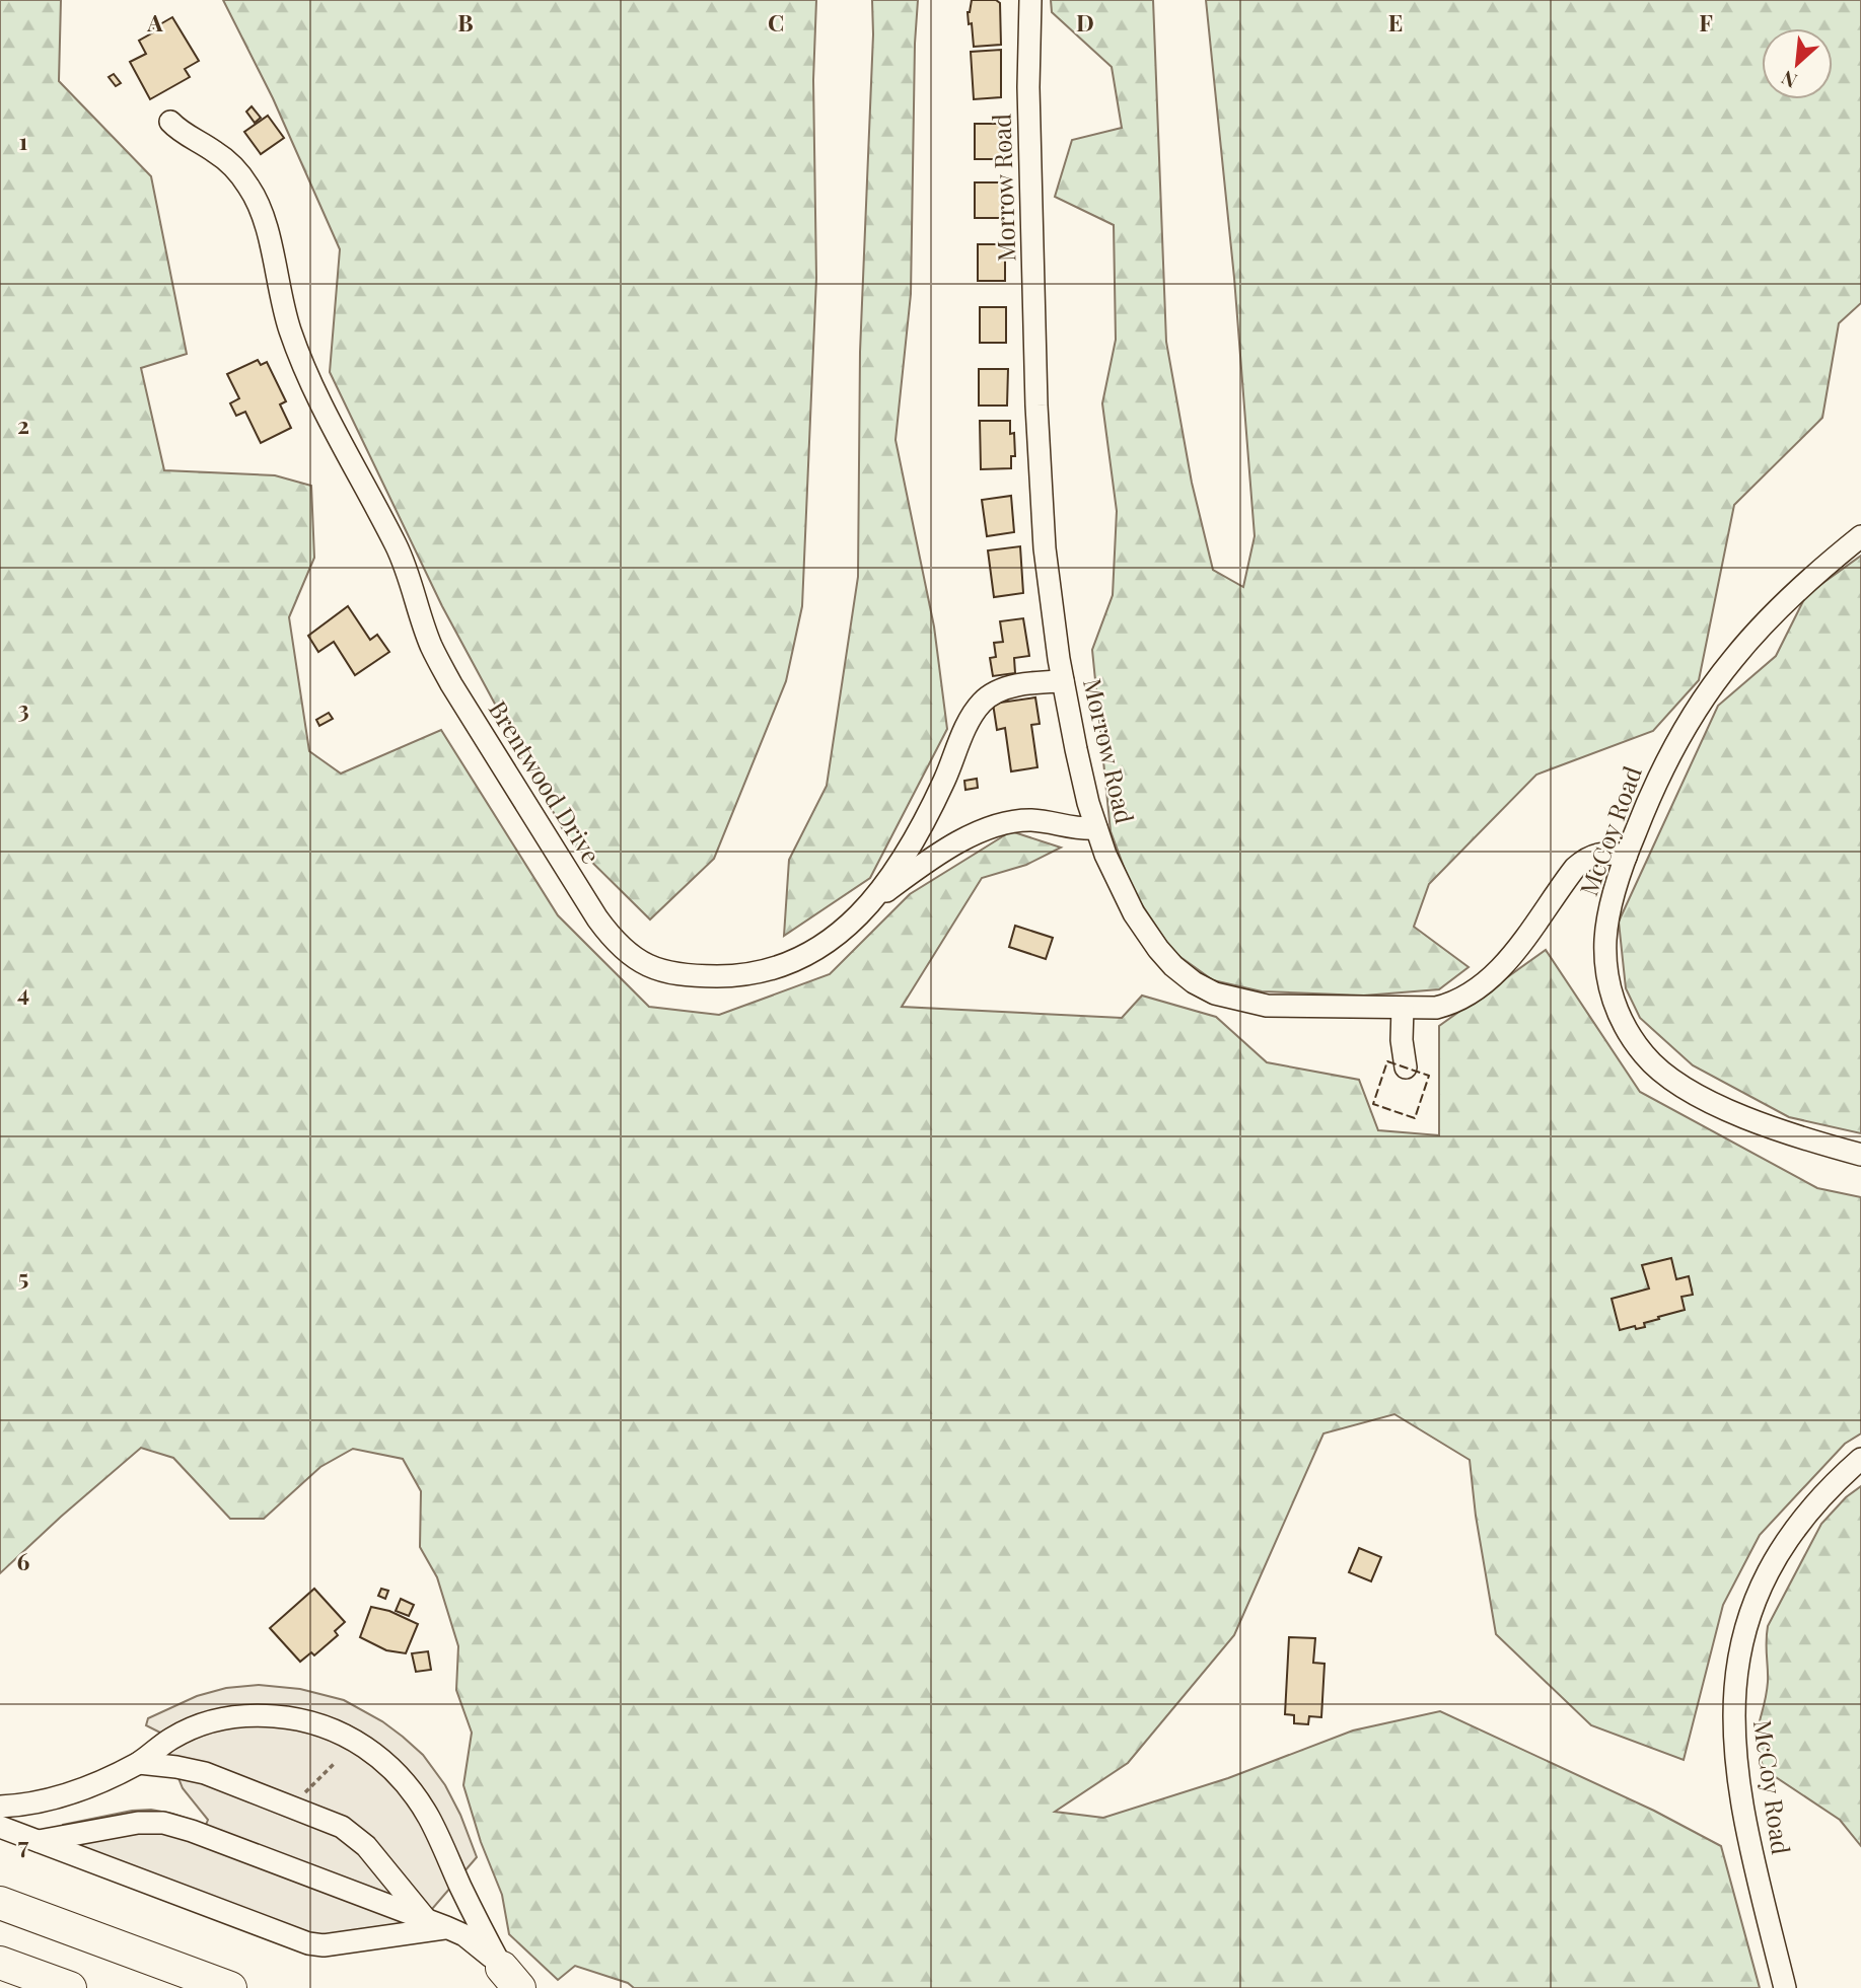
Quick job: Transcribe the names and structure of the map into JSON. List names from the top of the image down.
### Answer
{
  "streets": {
    "street": ["Morrow Road", "Brentwood Drive", "McCoy Road"]
  },
  "crossings": [
    ["Morrow Road", "Brentwood Drive"],
    ["Morrow Road", "McCoy Road"]
  ],
  "north": "bottom left",
  "grid": {
    "columns": [
      "A",
      "B",
      "C",
      "D",
      "E",
      "F"
    ],
    "rows": [
      "1",
      "2",
      "3",
      "4",
      "5",
      "6",
      "7"
    ]
  }
}
